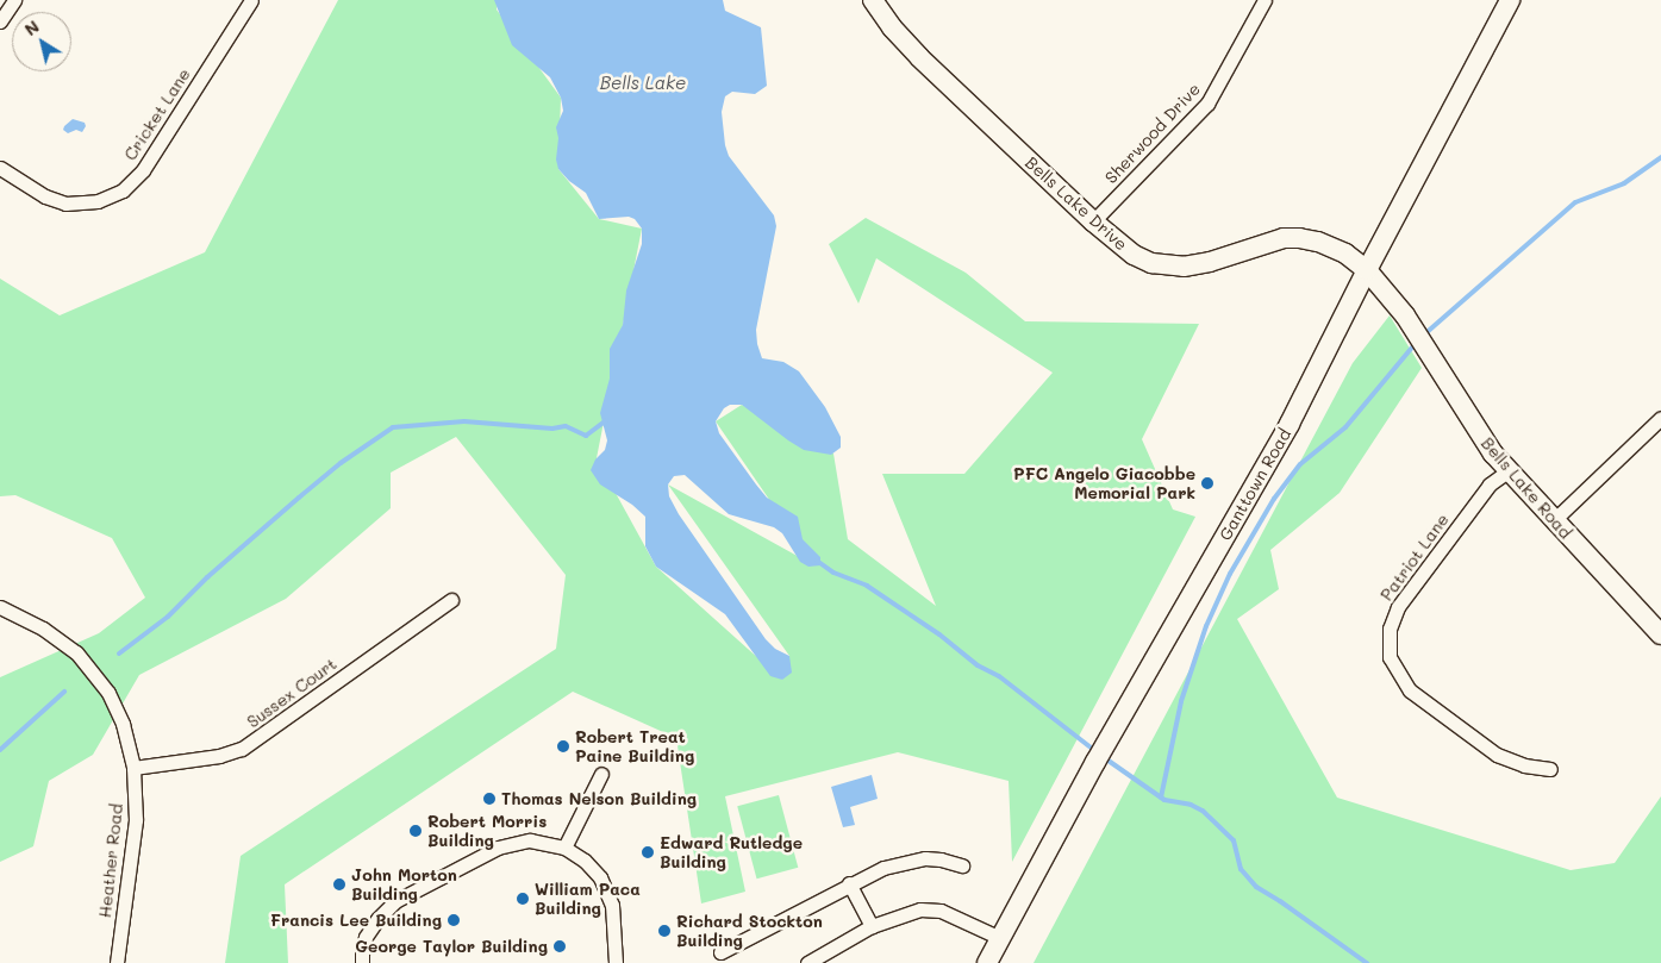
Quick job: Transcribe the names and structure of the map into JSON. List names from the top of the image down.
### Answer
{
  "streets": {
    "street": [
      "Cricket Lane",
      "Sherwood Drive",
      "Bells Lake Drive",
      "Ganttown Road",
      "Bells Lake Road",
      "Patriot Lane",
      "Sussex Court",
      "Heather Road"
    ]
  },
  "crossings": [
    ["Sherwood Drive", "Bells Lake Drive"],
    ["Bells Lake Drive", "Ganttown Road"],
    ["Bells Lake Drive", "Bells Lake Road"],
    ["Ganttown Road", "Bells Lake Road"],
    ["Bells Lake Road", "Patriot Lane"],
    ["Sussex Court", "Heather Road"]
  ],
  "water": ["Bells Lake"],
  "places": [
    "PFC Angelo Giacobbe Memorial Park",
    "Robert Treat Paine Building",
    "Thomas Nelson Building",
    "Robert Morris Building",
    "Edward Rutledge Building",
    "John Morton Building",
    "William Paca Building",
    "Francis Lee Building",
    "Richard Stockton Building",
    "George Taylor Building"
  ],
  "north": "top left"
}
